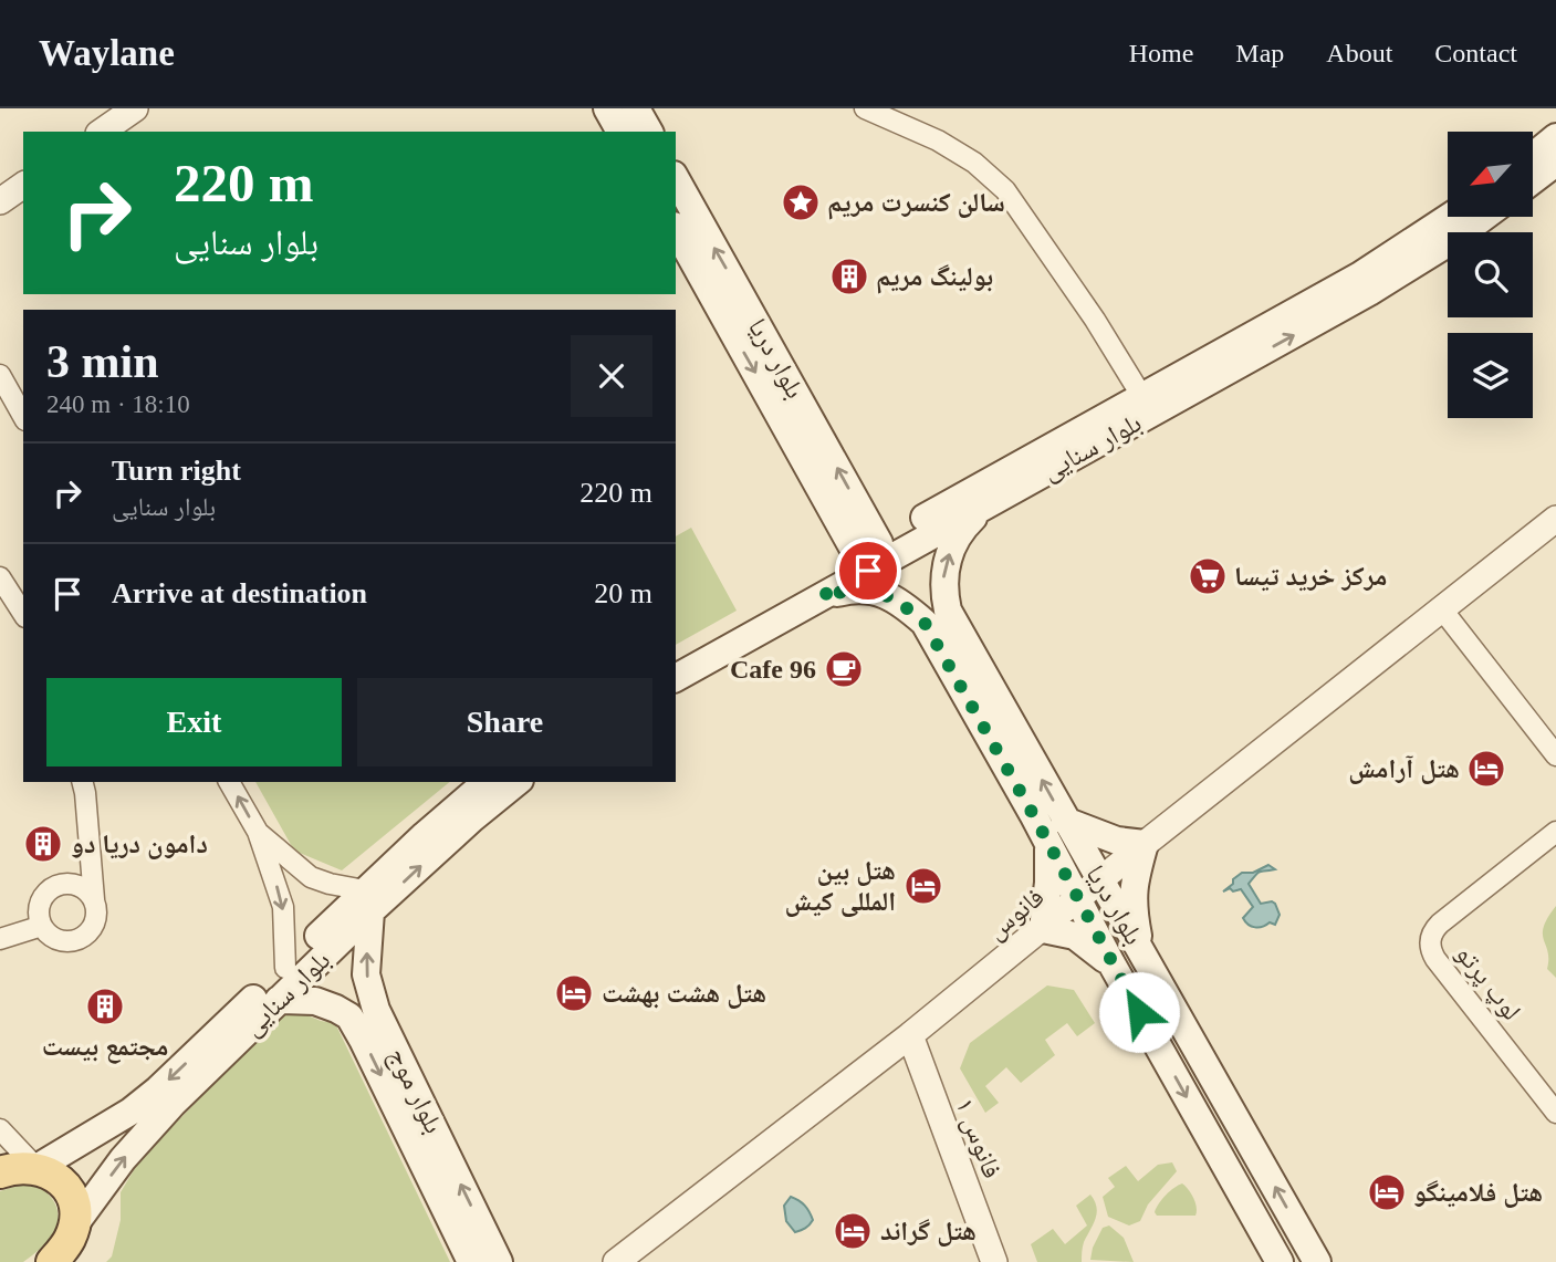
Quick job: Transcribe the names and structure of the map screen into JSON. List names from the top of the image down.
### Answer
{
  "streets": {
    "main road": ["بلوار دریا", "بلوار سنایی", "بلوار موج"],
    "street": ["فانوس", "لوپ پرتو", "فانوس ۱"]
  },
  "crossings": [
    ["بلوار دریا", "بلوار سنایی"],
    ["بلوار دریا", "فانوس"],
    ["بلوار سنایی", "بلوار موج"],
    ["فانوس", "فانوس ۱"]
  ],
  "places": {
    "place": ["سالن کنسرت مریم"],
    "building": ["بولینگ مریم", "دامون دریا دو", "مجتمع بیست"],
    "supermarket": ["مرکز خرید تیسا"],
    "cafe": ["Cafe 96"],
    "hotel": [
      "هتل آرامش",
      "هتل بین المللی کیش",
      "هتل هشت بهشت",
      "هتل فلامینگو",
      "هتل گراند"
    ]
  },
  "north": "bottom left",
  "page": {
    "header": "Waylane",
    "nav": [
      "Home",
      "Map",
      "About",
      "Contact"
    ],
    "turn": ["220 m", "بلوار سنایی"],
    "heading": ["3 min", "240 m · 18:10"],
    "list": [
      {
        "name": "Turn right",
        "note": "بلوار سنایی",
        "value": "220 m"
      },
      {
        "name": "Arrive at destination",
        "value": "20 m"
      }
    ],
    "buttons": ["Exit", "Share"]
  }
}
